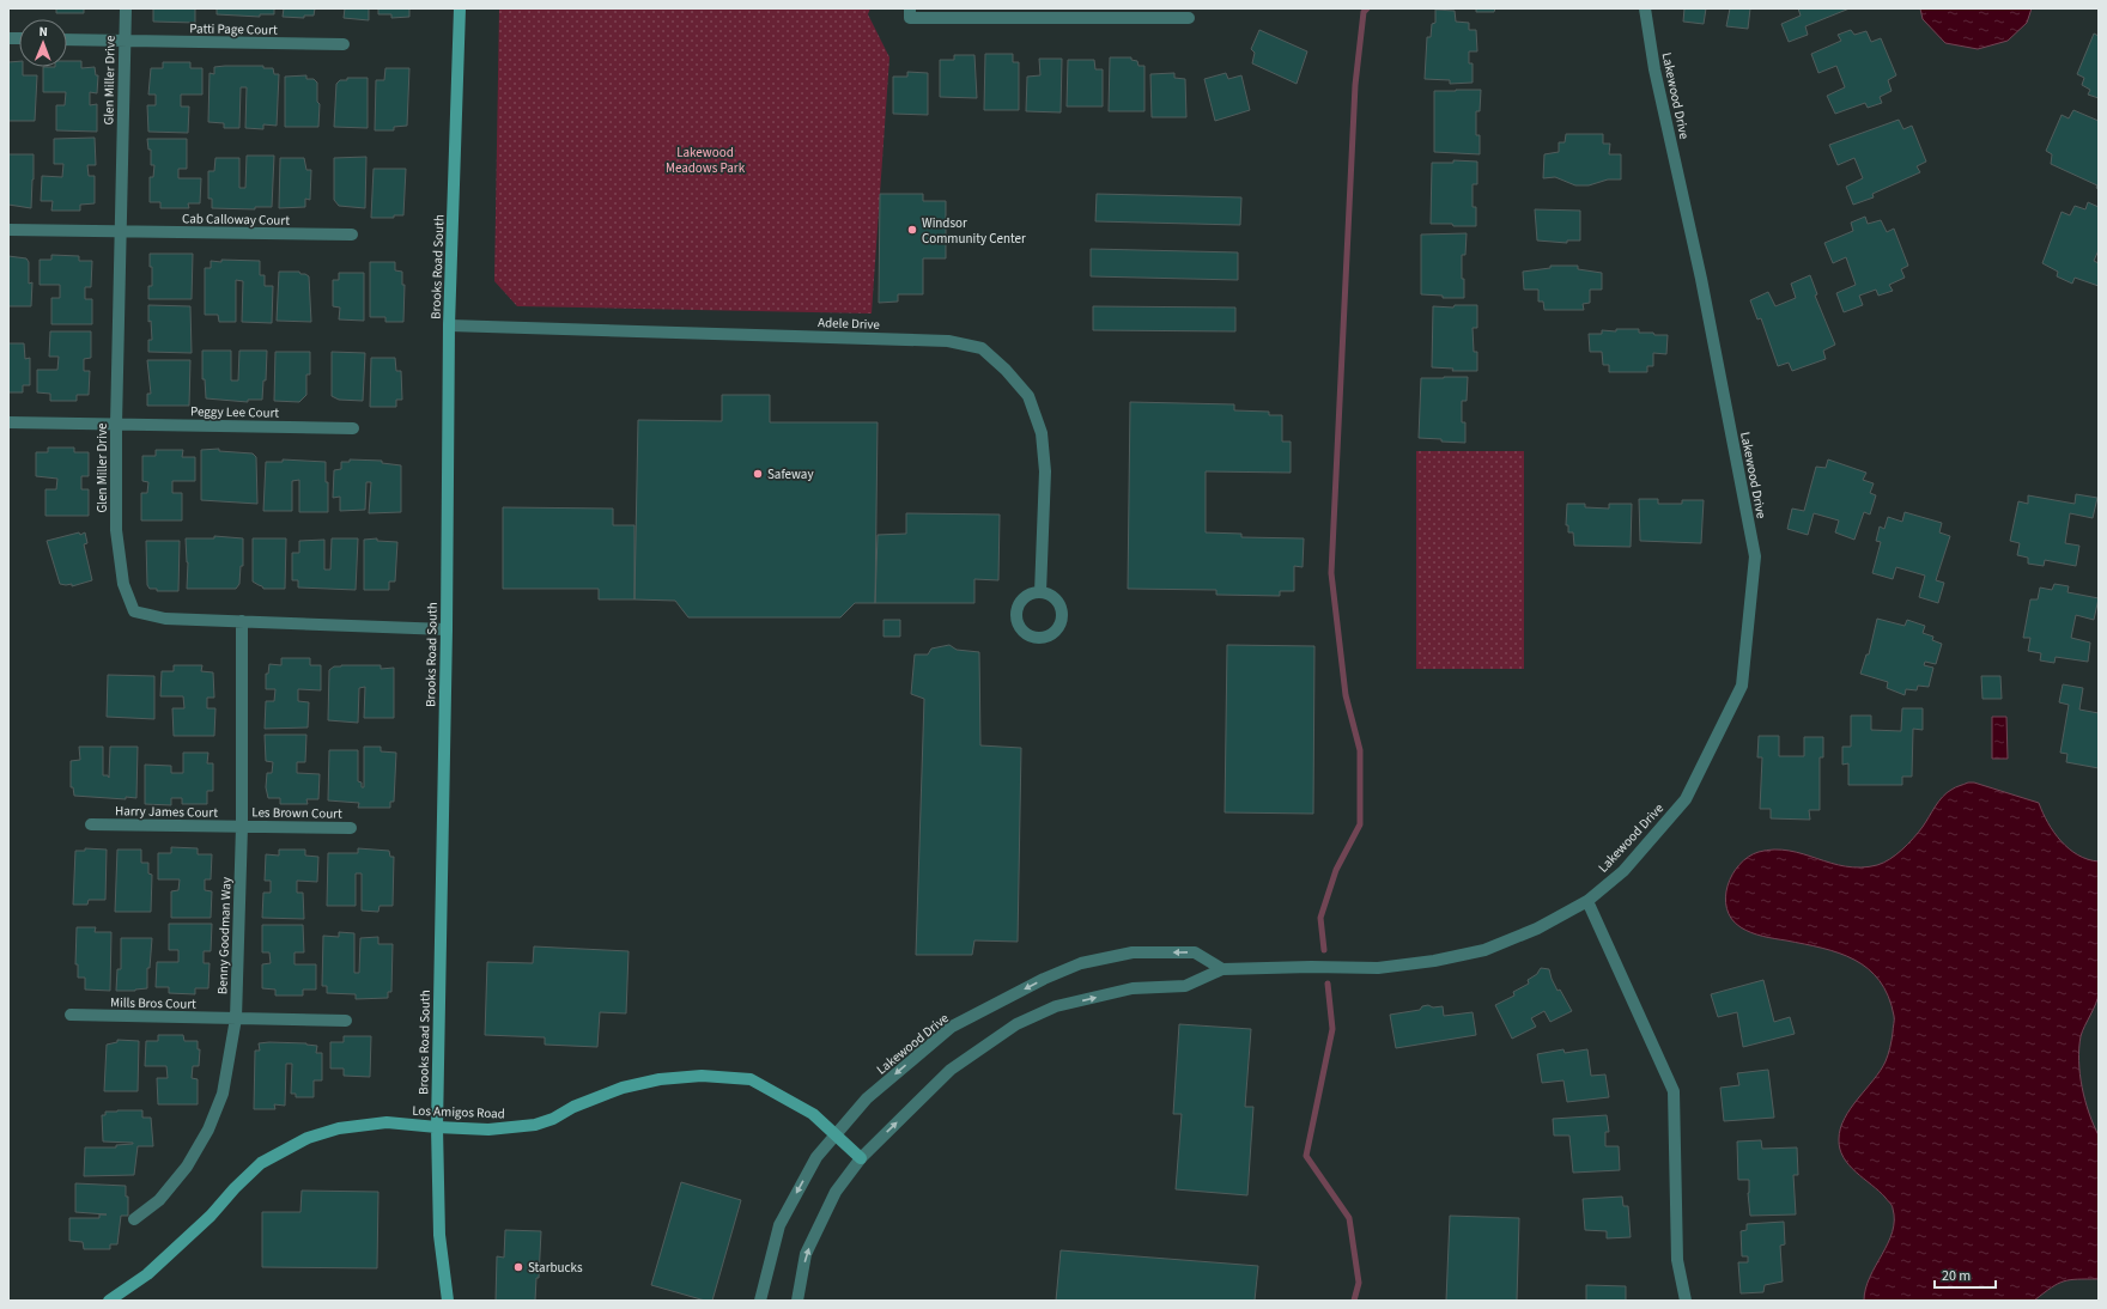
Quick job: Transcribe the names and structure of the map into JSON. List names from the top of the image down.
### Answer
{
  "streets": {
    "street": [
      "Patti Page Court",
      "Glen Miller Drive",
      "Lakewood Drive",
      "Cab Calloway Court",
      "Brooks Road South",
      "Adele Drive",
      "Peggy Lee Court",
      "Harry James Court",
      "Les Brown Court",
      "Benny Goodman Way",
      "Mills Bros Court",
      "Los Amigos Road"
    ]
  },
  "crossings": [
    ["Patti Page Court", "Glen Miller Drive"],
    ["Glen Miller Drive", "Cab Calloway Court"],
    ["Glen Miller Drive", "Brooks Road South"],
    ["Glen Miller Drive", "Peggy Lee Court"],
    ["Glen Miller Drive", "Benny Goodman Way"],
    ["Lakewood Drive", "Los Amigos Road"],
    ["Brooks Road South", "Adele Drive"],
    ["Brooks Road South", "Los Amigos Road"],
    ["Harry James Court", "Les Brown Court"],
    ["Harry James Court", "Benny Goodman Way"],
    ["Les Brown Court", "Benny Goodman Way"],
    ["Benny Goodman Way", "Mills Bros Court"]
  ],
  "parks": ["Lakewood Meadows Park"],
  "places": ["Windsor Community Center", "Safeway", "Starbucks"],
  "scale_bar": "20 m",
  "north": "top"
}
